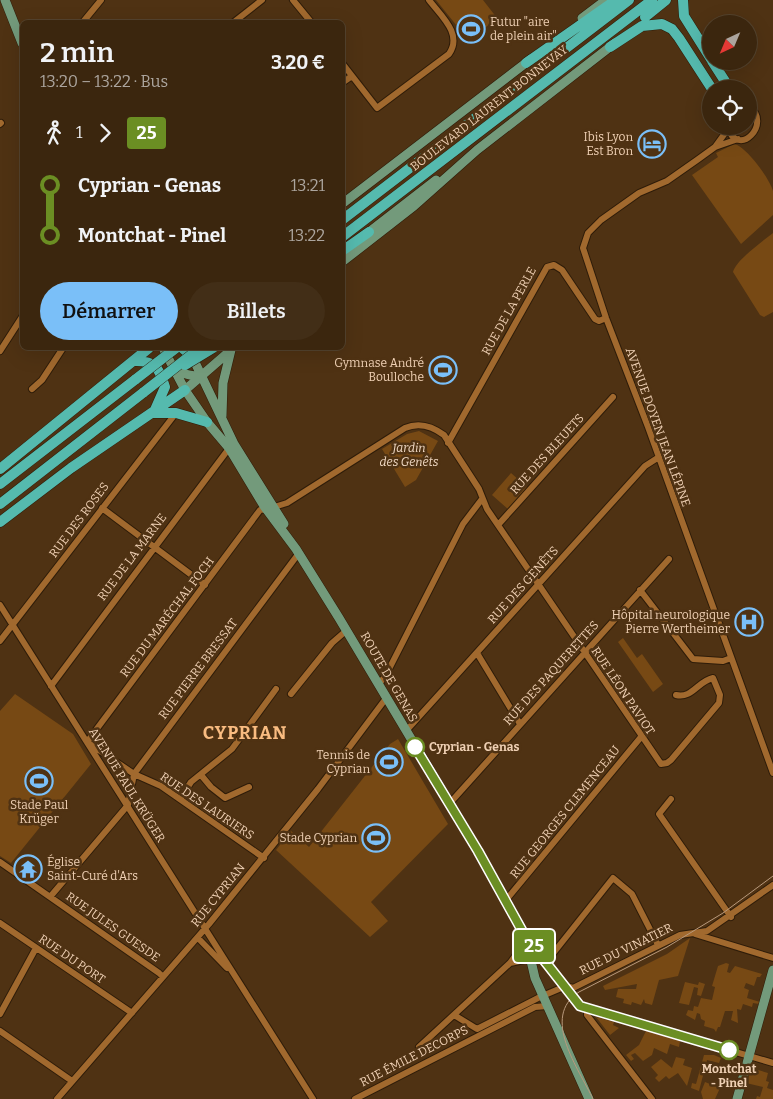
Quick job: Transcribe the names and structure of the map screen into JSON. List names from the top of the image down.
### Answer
{
  "streets": {
    "highway": ["BOULEVARD LAURENT BONNEVAY"],
    "main road": ["ROUTE DE GENAS"],
    "street": [
      "RUE DE LA PERLE",
      "AVENUE DOYEN JEAN LÉPINE",
      "RUE DES BLEUETS",
      "RUE DES ROSES",
      "RUE DE LA MARNE",
      "RUE DES GENÊTS",
      "RUE DU MARÉCHAL FOCH",
      "RUE PIERRE BRESSAT",
      "RUE DES PAQUERETTES",
      "RUE LÉON PAVIOT",
      "AVENUE PAUL KRÜGER",
      "RUE DES LAURIERS",
      "RUE GEORGES CLEMENCEAU",
      "RUE CYPRIAN",
      "RUE JULES GUESDE",
      "RUE DU VINATIER",
      "RUE DU PORT",
      "RUE ÉMILE DECORPS"
    ]
  },
  "crossings": [
    ["RUE DE LA PERLE", "AVENUE DOYEN JEAN LÉPINE"],
    ["RUE DE LA PERLE", "RUE LÉON PAVIOT"],
    ["AVENUE DOYEN JEAN LÉPINE", "RUE DES GENÊTS"],
    ["RUE DES BLEUETS", "RUE LÉON PAVIOT"],
    ["RUE DES ROSES", "AVENUE PAUL KRÜGER"],
    ["RUE DE LA MARNE", "ROUTE DE GENAS"],
    ["RUE DE LA MARNE", "AVENUE PAUL KRÜGER"],
    ["RUE DES GENÊTS", "ROUTE DE GENAS"],
    ["RUE DES GENÊTS", "RUE LÉON PAVIOT"],
    ["RUE DU MARÉCHAL FOCH", "ROUTE DE GENAS"],
    ["RUE DU MARÉCHAL FOCH", "RUE LÉON PAVIOT"],
    ["RUE DU MARÉCHAL FOCH", "AVENUE PAUL KRÜGER"],
    ["RUE DU MARÉCHAL FOCH", "RUE DES LAURIERS"],
    ["RUE PIERRE BRESSAT", "ROUTE DE GENAS"],
    ["RUE PIERRE BRESSAT", "AVENUE PAUL KRÜGER"],
    ["RUE PIERRE BRESSAT", "RUE DES LAURIERS"],
    ["RUE DES PAQUERETTES", "ROUTE DE GENAS"],
    ["RUE DES PAQUERETTES", "RUE LÉON PAVIOT"],
    ["ROUTE DE GENAS", "RUE LÉON PAVIOT"],
    ["ROUTE DE GENAS", "RUE GEORGES CLEMENCEAU"],
    ["ROUTE DE GENAS", "RUE CYPRIAN"],
    ["ROUTE DE GENAS", "RUE ÉMILE DECORPS"],
    ["RUE LÉON PAVIOT", "RUE GEORGES CLEMENCEAU"],
    ["AVENUE PAUL KRÜGER", "RUE DES LAURIERS"],
    ["AVENUE PAUL KRÜGER", "RUE CYPRIAN"],
    ["RUE DES LAURIERS", "RUE CYPRIAN"],
    ["RUE CYPRIAN", "RUE JULES GUESDE"],
    ["RUE CYPRIAN", "RUE DU PORT"]
  ],
  "districts": ["CYPRIAN"],
  "parks": ["Jardin des Genêts"],
  "places": {
    "sports": [
      "Futur \"aire de plein air\"",
      "Gymnase André Boulloche",
      "Tennis de Cyprian",
      "Stade Paul Krüger",
      "Stade Cyprian"
    ],
    "hotel": ["Ibis Lyon Est Bron"],
    "hospital": ["Hôpital neurologique Pierre Wertheimer"],
    "other": ["Cyprian - Genas", "Montchat - Pinel"],
    "temple": ["Église Saint-Curé d'Ars"]
  },
  "lines": ["bus line 25"],
  "north": "bottom left",
  "page": {
    "on_map": "25",
    "heading": ["2 min", "13:20 – 13:22 · Bus", "3.20 €"],
    "legs": ["1", "25"],
    "list": [
      {
        "name": "Cyprian - Genas",
        "value": "13:21"
      },
      {
        "name": "Montchat - Pinel",
        "value": "13:22"
      }
    ],
    "buttons": ["Démarrer", "Billets"]
  }
}
